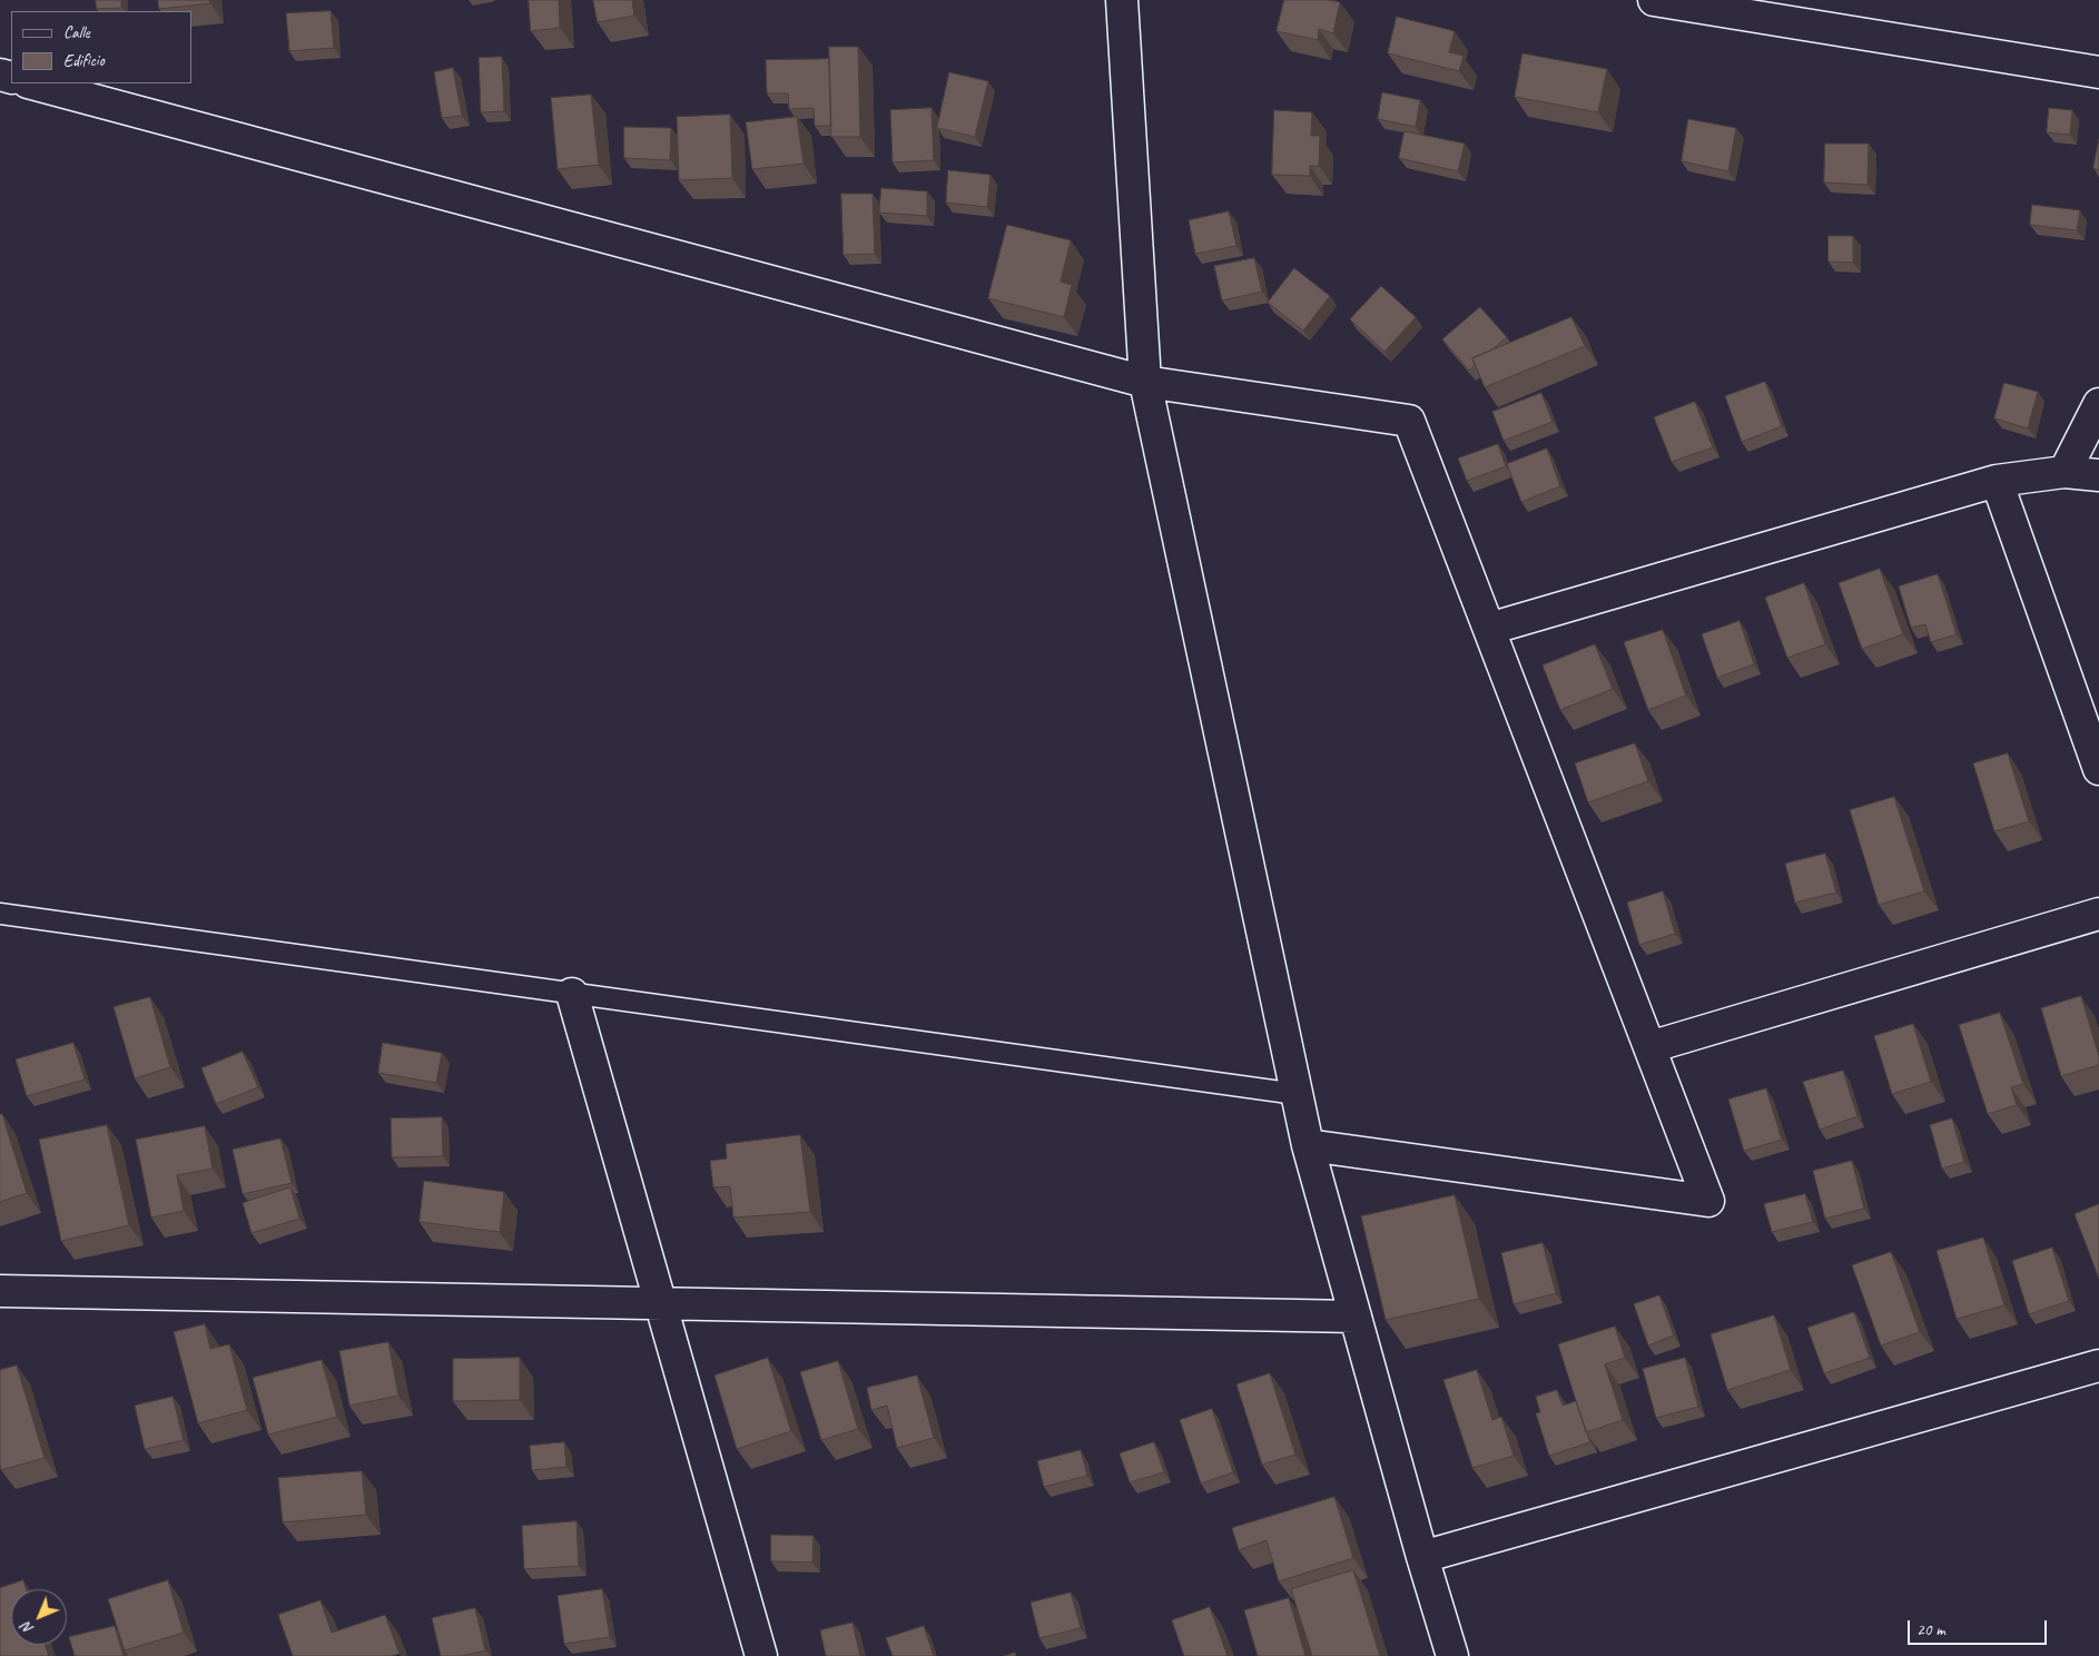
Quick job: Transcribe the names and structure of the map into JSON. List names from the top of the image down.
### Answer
{
  "legend": ["Calle", "Edificio"],
  "scale_bar": "20 m",
  "north": "bottom left"
}
